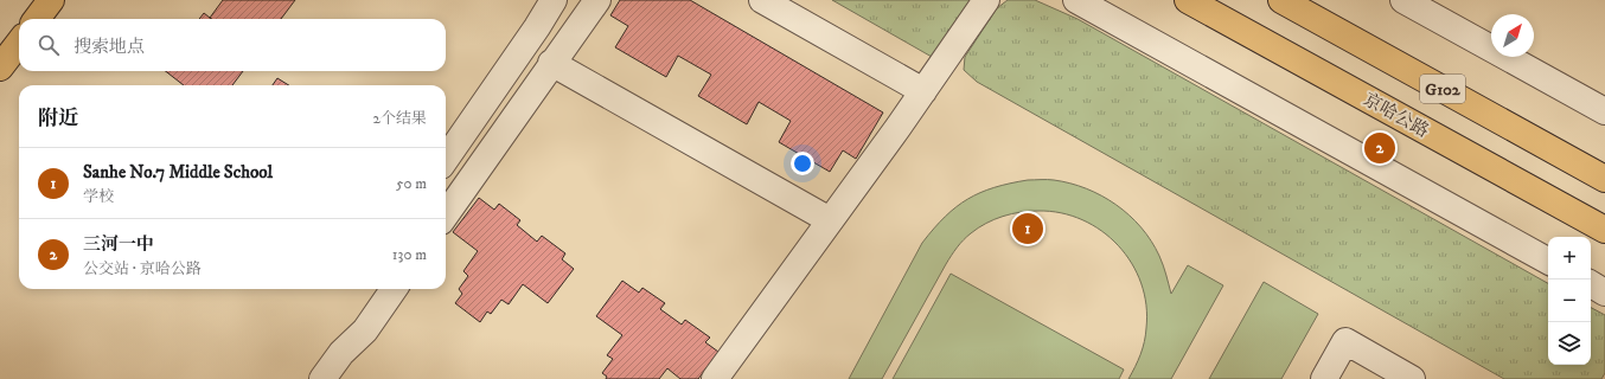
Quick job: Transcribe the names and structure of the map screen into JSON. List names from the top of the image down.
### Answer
{
  "streets": {
    "main road": ["G102", "京哈公路"]
  },
  "north": "top right",
  "page": {
    "search": "搜索地点",
    "heading": ["附近", "2个结果"],
    "pins": ["2", "1"],
    "list": [
      {
        "mark": "1",
        "name": "Sanhe No.7 Middle School",
        "note": "学校",
        "value": "50 m"
      },
      {
        "mark": "2",
        "name": "三河一中",
        "note": "公交站 · 京哈公路",
        "value": "130 m"
      }
    ],
    "map_buttons": ["+", "−"]
  }
}
